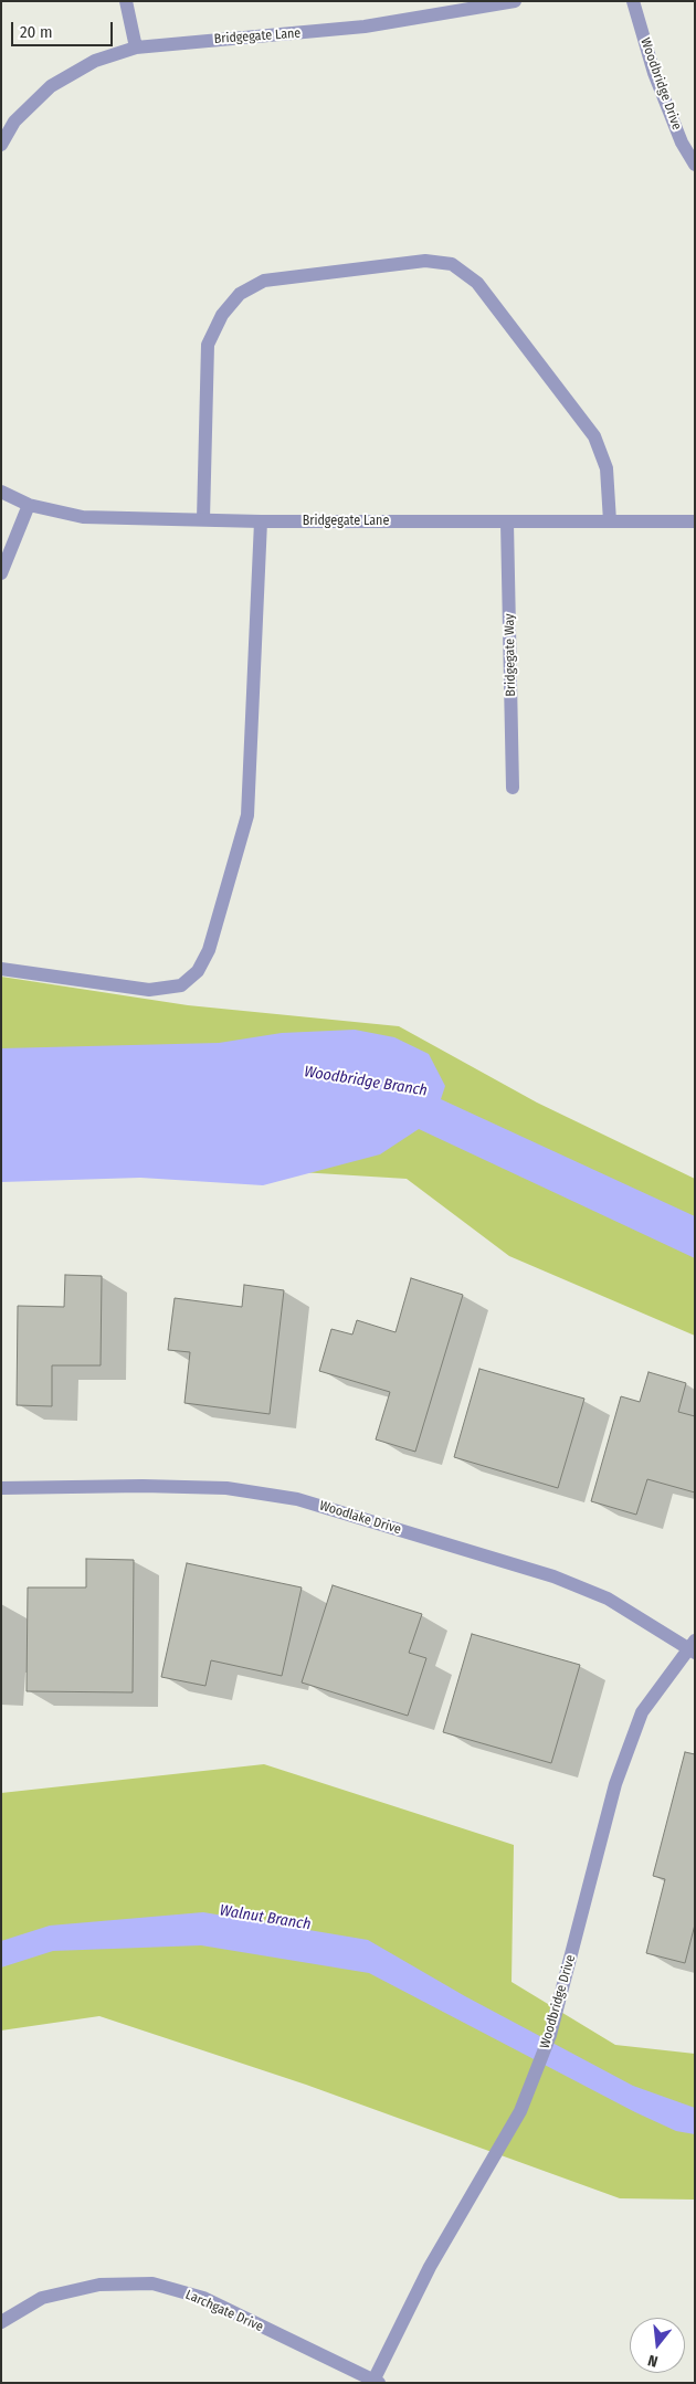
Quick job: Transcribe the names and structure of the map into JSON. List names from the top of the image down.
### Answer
{
  "streets": {
    "street": [
      "Bridgegate Lane",
      "Woodbridge Drive",
      "Bridgegate Way",
      "Woodlake Drive",
      "Larchgate Drive"
    ]
  },
  "crossings": [
    ["Bridgegate Lane", "Bridgegate Way"],
    ["Woodbridge Drive", "Woodlake Drive"],
    ["Woodbridge Drive", "Larchgate Drive"]
  ],
  "water": ["Woodbridge Branch", "Walnut Branch"],
  "scale_bar": "20 m",
  "north": "bottom"
}
